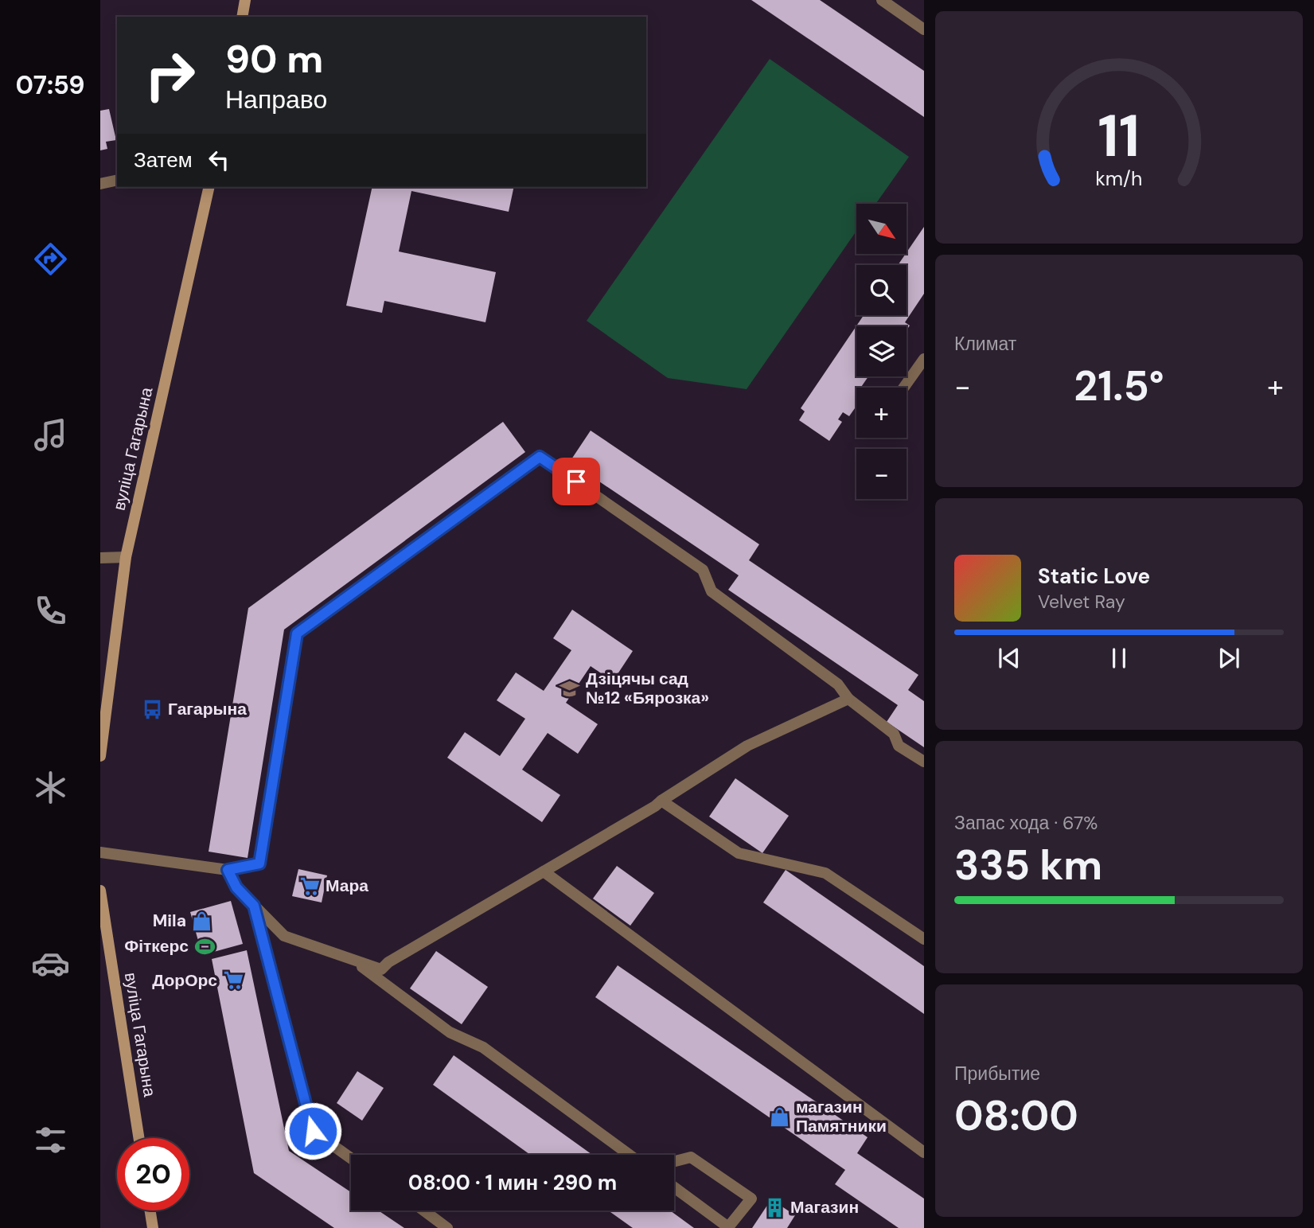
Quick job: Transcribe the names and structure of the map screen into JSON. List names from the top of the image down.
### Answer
{
  "streets": {
    "main road": ["вуліца Гагарына"]
  },
  "places": {
    "school or university": ["Дзіцячы сад №12 «Бярозка»"],
    "bus stop": ["Гагарына"],
    "supermarket": ["Мара", "ДорОрс"],
    "shop": ["Mila", "магазин Памятники"],
    "sports": ["Фіткерс"],
    "building": ["Магазин"]
  },
  "north": "bottom right",
  "page": {
    "tabs": "07:59",
    "turn": ["90 m", "Направо"],
    "then": "Затем",
    "map_buttons": ["+", "−"],
    "tile": [
      "Климат",
      ["Запас хода · 67%", "335 km"],
      ["Прибытие", "08:00"]
    ],
    "heat": ["−", "21.5°", "+"],
    "song": ["Static Love", "Velvet Ray"],
    "limit": "20",
    "trip": "08:00 · 1 мин · 290 m",
    "gauge": ["11", "km/h"]
  }
}
